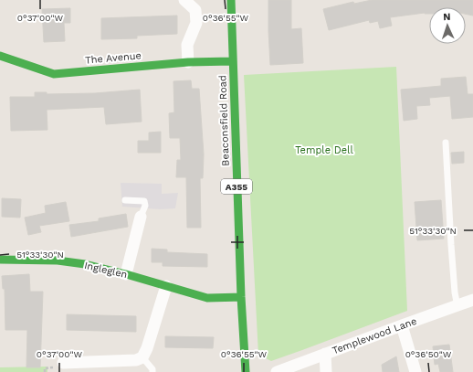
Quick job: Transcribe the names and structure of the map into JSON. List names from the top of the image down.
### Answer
{
  "streets": {
    "street": [
      "The Avenue",
      "Beaconsfield Road",
      "A355",
      "Ingleglen",
      "Templewood Lane"
    ]
  },
  "crossings": [
    ["The Avenue", "Beaconsfield Road"],
    ["Beaconsfield Road", "Ingleglen"]
  ],
  "parks": ["Temple Dell"],
  "north": "top",
  "coordinates": [
    "0°37'00\"W",
    "0°36'55\"W",
    "51°33'30\"N",
    "0°36'50\"W"
  ]
}
